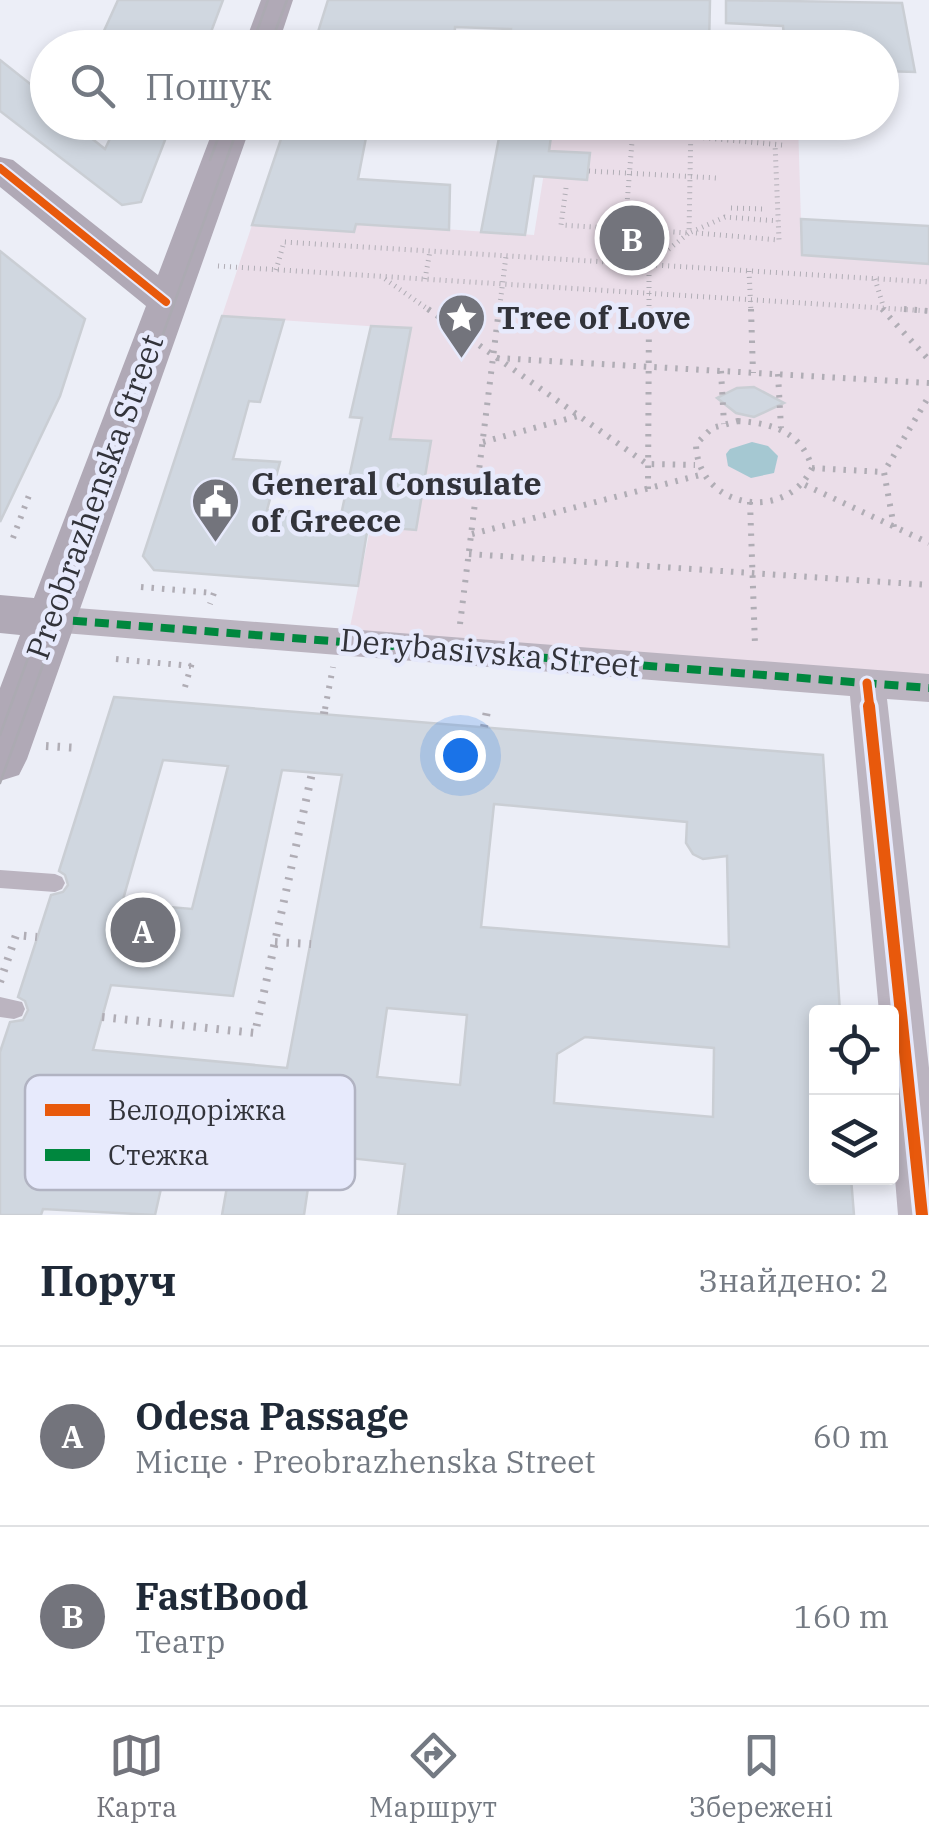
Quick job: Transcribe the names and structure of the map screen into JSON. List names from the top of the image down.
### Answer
{
  "streets": {
    "main road": ["Preobrazhenska Street"],
    "street": ["Derybasivska Street"]
  },
  "crossings": [
    ["Preobrazhenska Street", "Derybasivska Street"]
  ],
  "places": {
    "place": ["Tree of Love"],
    "public building": ["General Consulate of Greece"]
  },
  "legend": ["Велодоріжка", "Стежка"],
  "page": {
    "search": "Пошук",
    "pins": ["B", "A"],
    "heading": ["Поруч", "Знайдено: 2"],
    "list": [
      {
        "mark": "A",
        "name": "Odesa Passage",
        "note": "Місце · Preobrazhenska Street",
        "value": "60 m"
      },
      {
        "mark": "B",
        "name": "FastBood",
        "note": "Театр",
        "value": "160 m"
      }
    ],
    "nav": ["Карта", "Маршрут", "Збережені"]
  }
}
